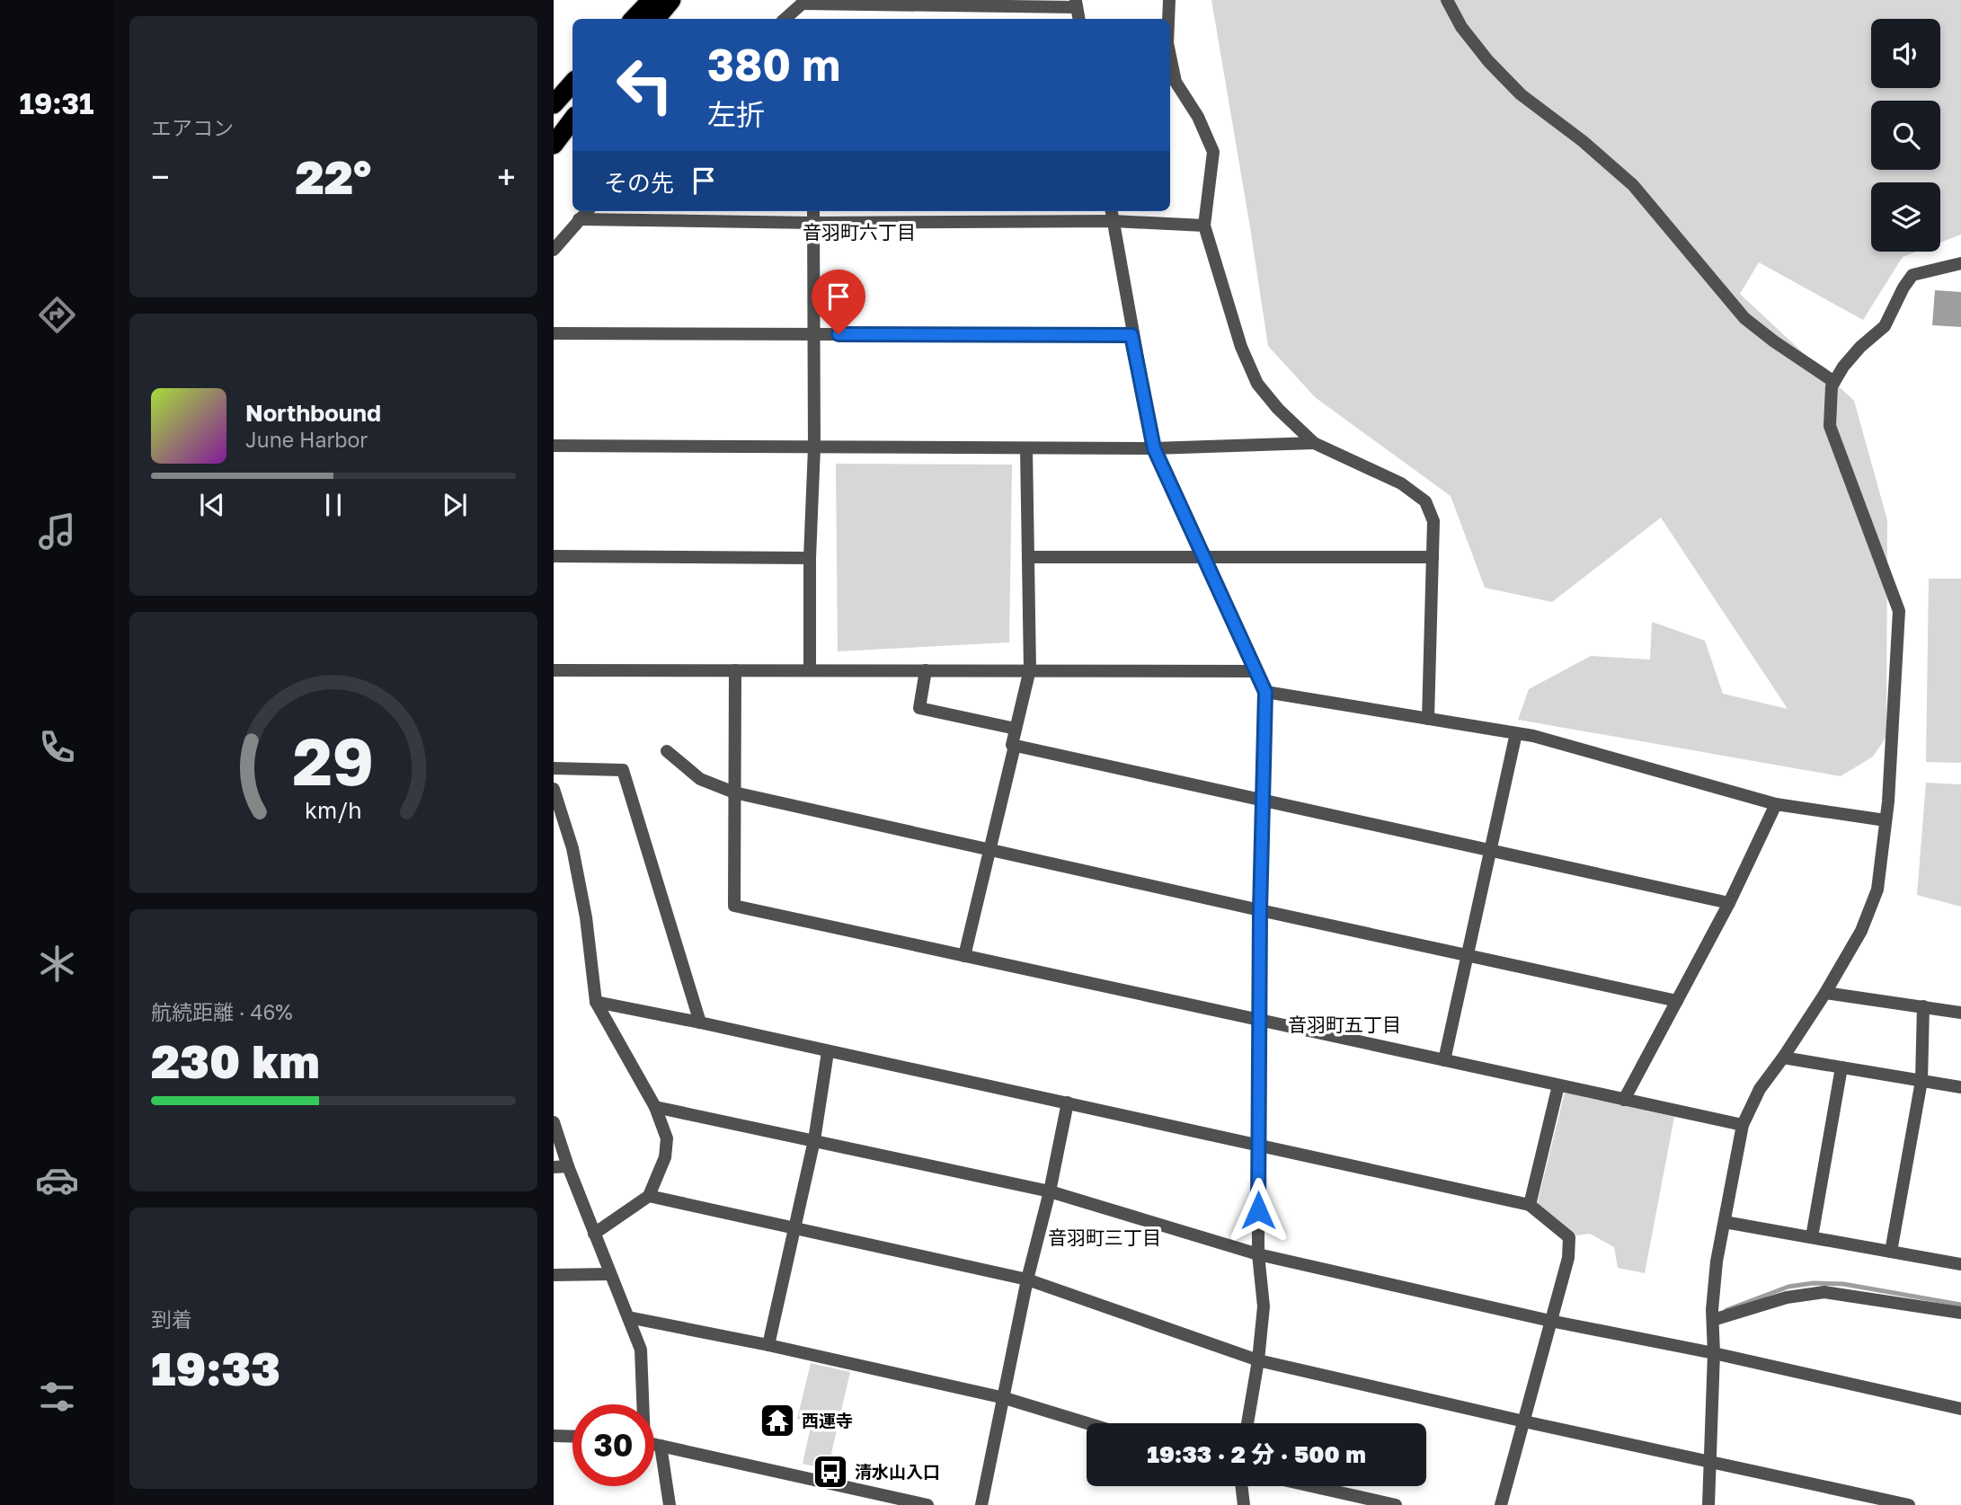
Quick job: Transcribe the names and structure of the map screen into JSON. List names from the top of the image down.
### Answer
{
  "districts": ["音羽町六丁目", "音羽町五丁目", "音羽町三丁目"],
  "places": {
    "temple": ["西運寺"],
    "bus stop": ["清水山入口"]
  },
  "page": {
    "tabs": "19:31",
    "tile": [
      "エアコン",
      ["航続距離 · 46%", "230 km"],
      ["到着", "19:33"]
    ],
    "turn": ["380 m", "左折"],
    "heat": ["−", "22°", "+"],
    "then": "その先",
    "song": ["Northbound", "June Harbor"],
    "limit": "30",
    "trip": "19:33 · 2 分 · 500 m",
    "gauge": ["29", "km/h"]
  }
}
